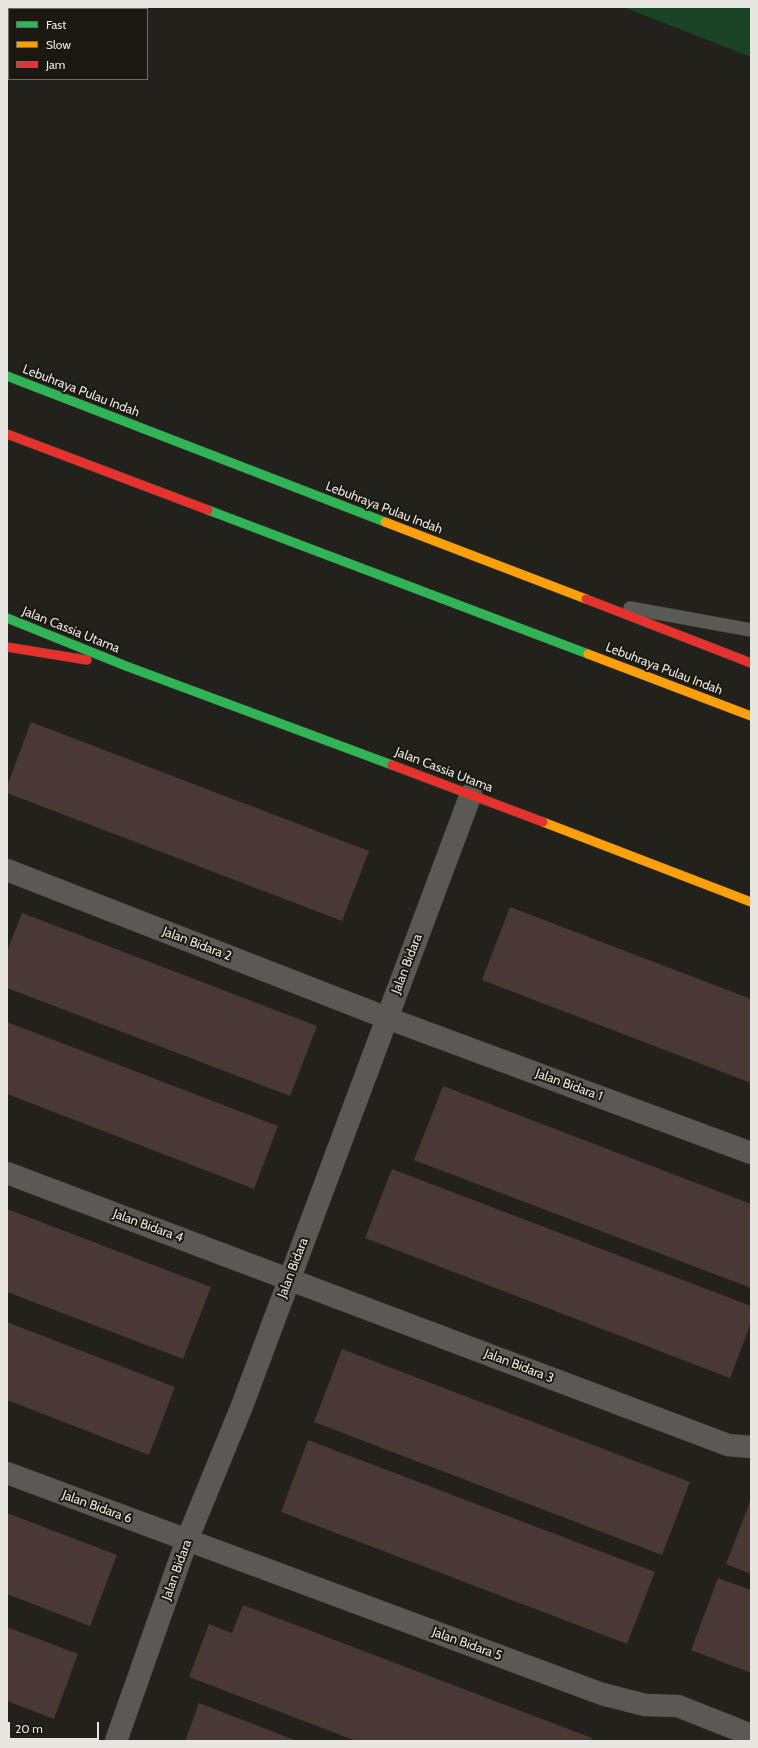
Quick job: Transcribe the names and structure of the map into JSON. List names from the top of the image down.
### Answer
{
  "streets": {
    "main road": ["Lebuhraya Pulau Indah", "Jalan Cassia Utama"],
    "street": [
      "Jalan Bidara 2",
      "Jalan Bidara",
      "Jalan Bidara 1",
      "Jalan Bidara 4",
      "Jalan Bidara 3",
      "Jalan Bidara 6",
      "Jalan Bidara 5"
    ]
  },
  "crossings": [
    ["Jalan Cassia Utama", "Jalan Bidara"],
    ["Jalan Bidara 2", "Jalan Bidara"],
    ["Jalan Bidara 2", "Jalan Bidara 1"],
    ["Jalan Bidara", "Jalan Bidara 1"],
    ["Jalan Bidara", "Jalan Bidara 4"],
    ["Jalan Bidara", "Jalan Bidara 3"],
    ["Jalan Bidara", "Jalan Bidara 6"],
    ["Jalan Bidara", "Jalan Bidara 5"],
    ["Jalan Bidara 4", "Jalan Bidara 3"],
    ["Jalan Bidara 6", "Jalan Bidara 5"]
  ],
  "legend": ["Fast", "Slow", "Jam"],
  "scale_bar": "20 m"
}
